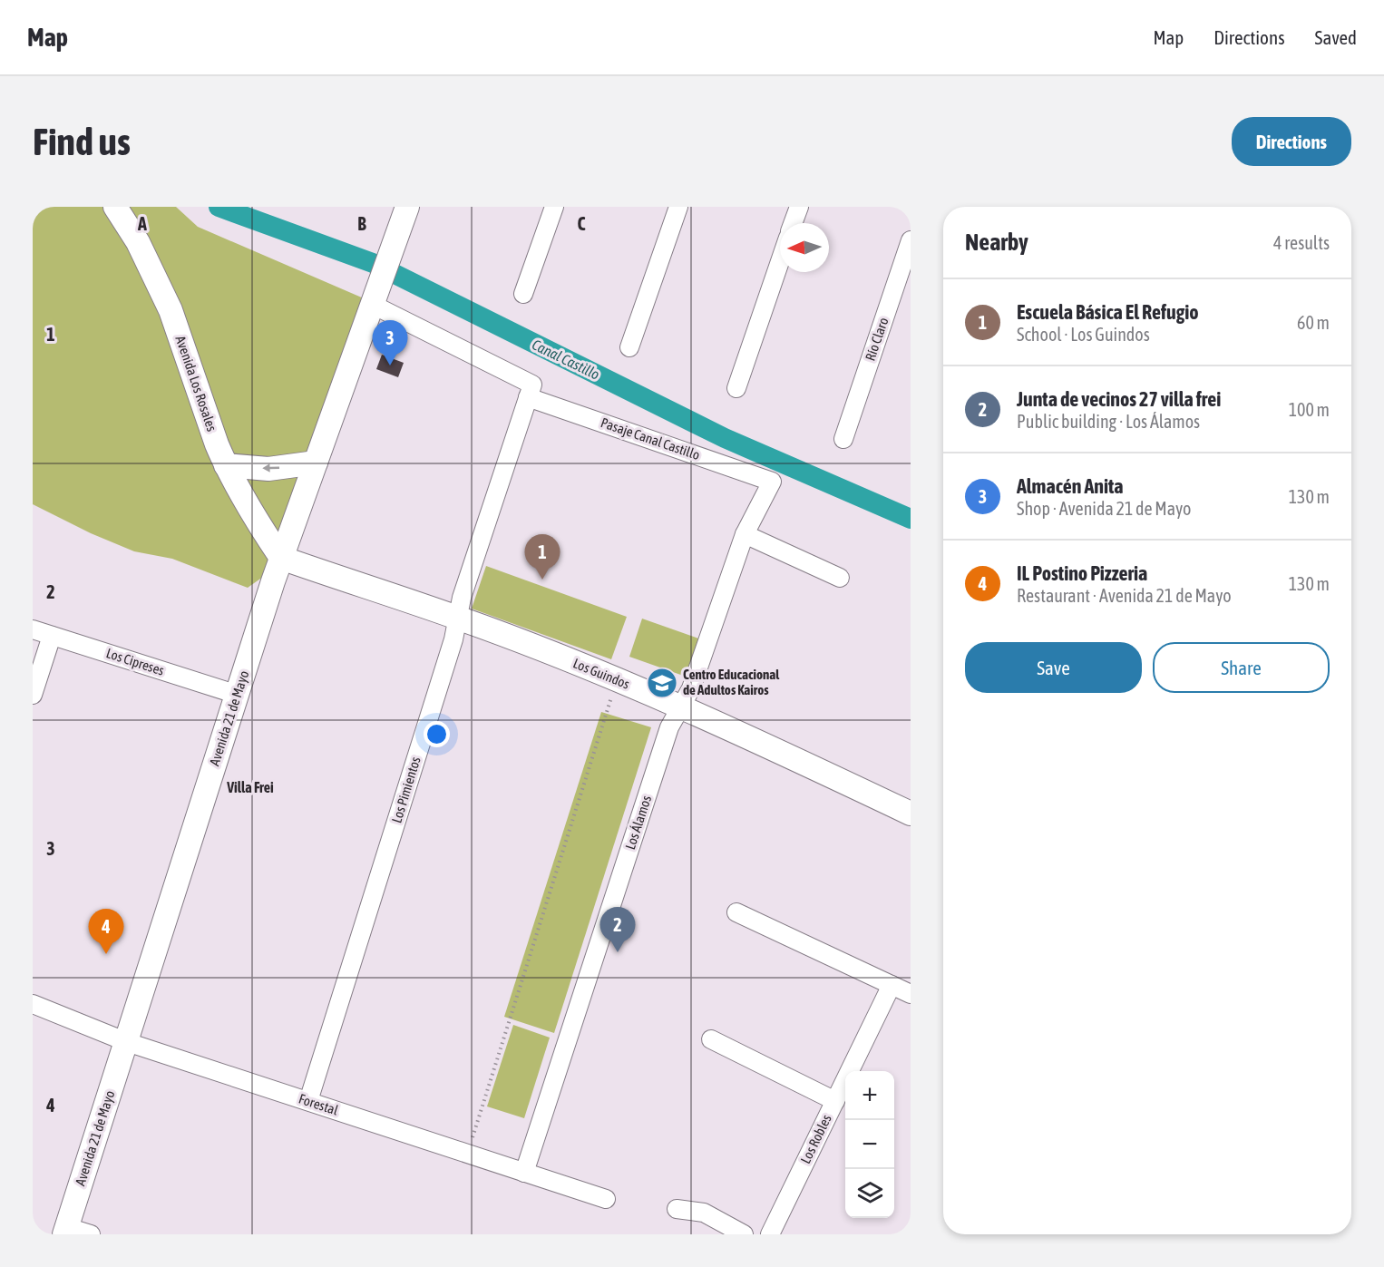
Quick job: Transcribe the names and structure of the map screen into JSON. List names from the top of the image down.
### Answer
{
  "streets": {
    "street": [
      "Río Claro",
      "Avenida Los Rosales",
      "Pasaje Canal Castillo",
      "Los Cipreses",
      "Los Guindos",
      "Avenida 21 de Mayo",
      "Los Pimientos",
      "Los Álamos",
      "Forestal",
      "Los Robles"
    ]
  },
  "crossings": [
    ["Avenida Los Rosales", "Los Guindos"],
    ["Avenida Los Rosales", "Avenida 21 de Mayo"],
    ["Pasaje Canal Castillo", "Avenida 21 de Mayo"],
    ["Pasaje Canal Castillo", "Los Pimientos"],
    ["Pasaje Canal Castillo", "Los Álamos"],
    ["Los Cipreses", "Avenida 21 de Mayo"],
    ["Los Guindos", "Avenida 21 de Mayo"],
    ["Los Guindos", "Los Pimientos"],
    ["Los Guindos", "Los Álamos"],
    ["Avenida 21 de Mayo", "Forestal"],
    ["Los Pimientos", "Forestal"],
    ["Los Álamos", "Forestal"]
  ],
  "districts": ["Villa Frei"],
  "water": ["Canal Castillo"],
  "places": {
    "school or university": ["Centro Educacional de Adultos Kairos"]
  },
  "north": "left",
  "page": {
    "header": "Map",
    "nav": ["Map", "Directions", "Saved"],
    "buttons": [
      "Directions",
      ["Save", "Share"]
    ],
    "title": "Find us",
    "heading": ["Nearby", "4 results"],
    "list": [
      {
        "mark": "1",
        "name": "Escuela Básica El Refugio",
        "note": "School · Los Guindos",
        "value": "60 m"
      },
      {
        "mark": "2",
        "name": "Junta de vecinos 27 villa frei",
        "note": "Public building · Los Álamos",
        "value": "100 m"
      },
      {
        "mark": "3",
        "name": "Almacén Anita",
        "note": "Shop · Avenida 21 de Mayo",
        "value": "130 m"
      },
      {
        "mark": "4",
        "name": "IL Postino Pizzeria",
        "note": "Restaurant · Avenida 21 de Mayo",
        "value": "130 m"
      }
    ],
    "pins": [
      "3",
      "1",
      "2",
      "4"
    ],
    "map_buttons": ["+", "−"]
  },
  "grid": {
    "columns": ["A", "B", "C"],
    "rows": [
      "1",
      "2",
      "3",
      "4"
    ]
  }
}
